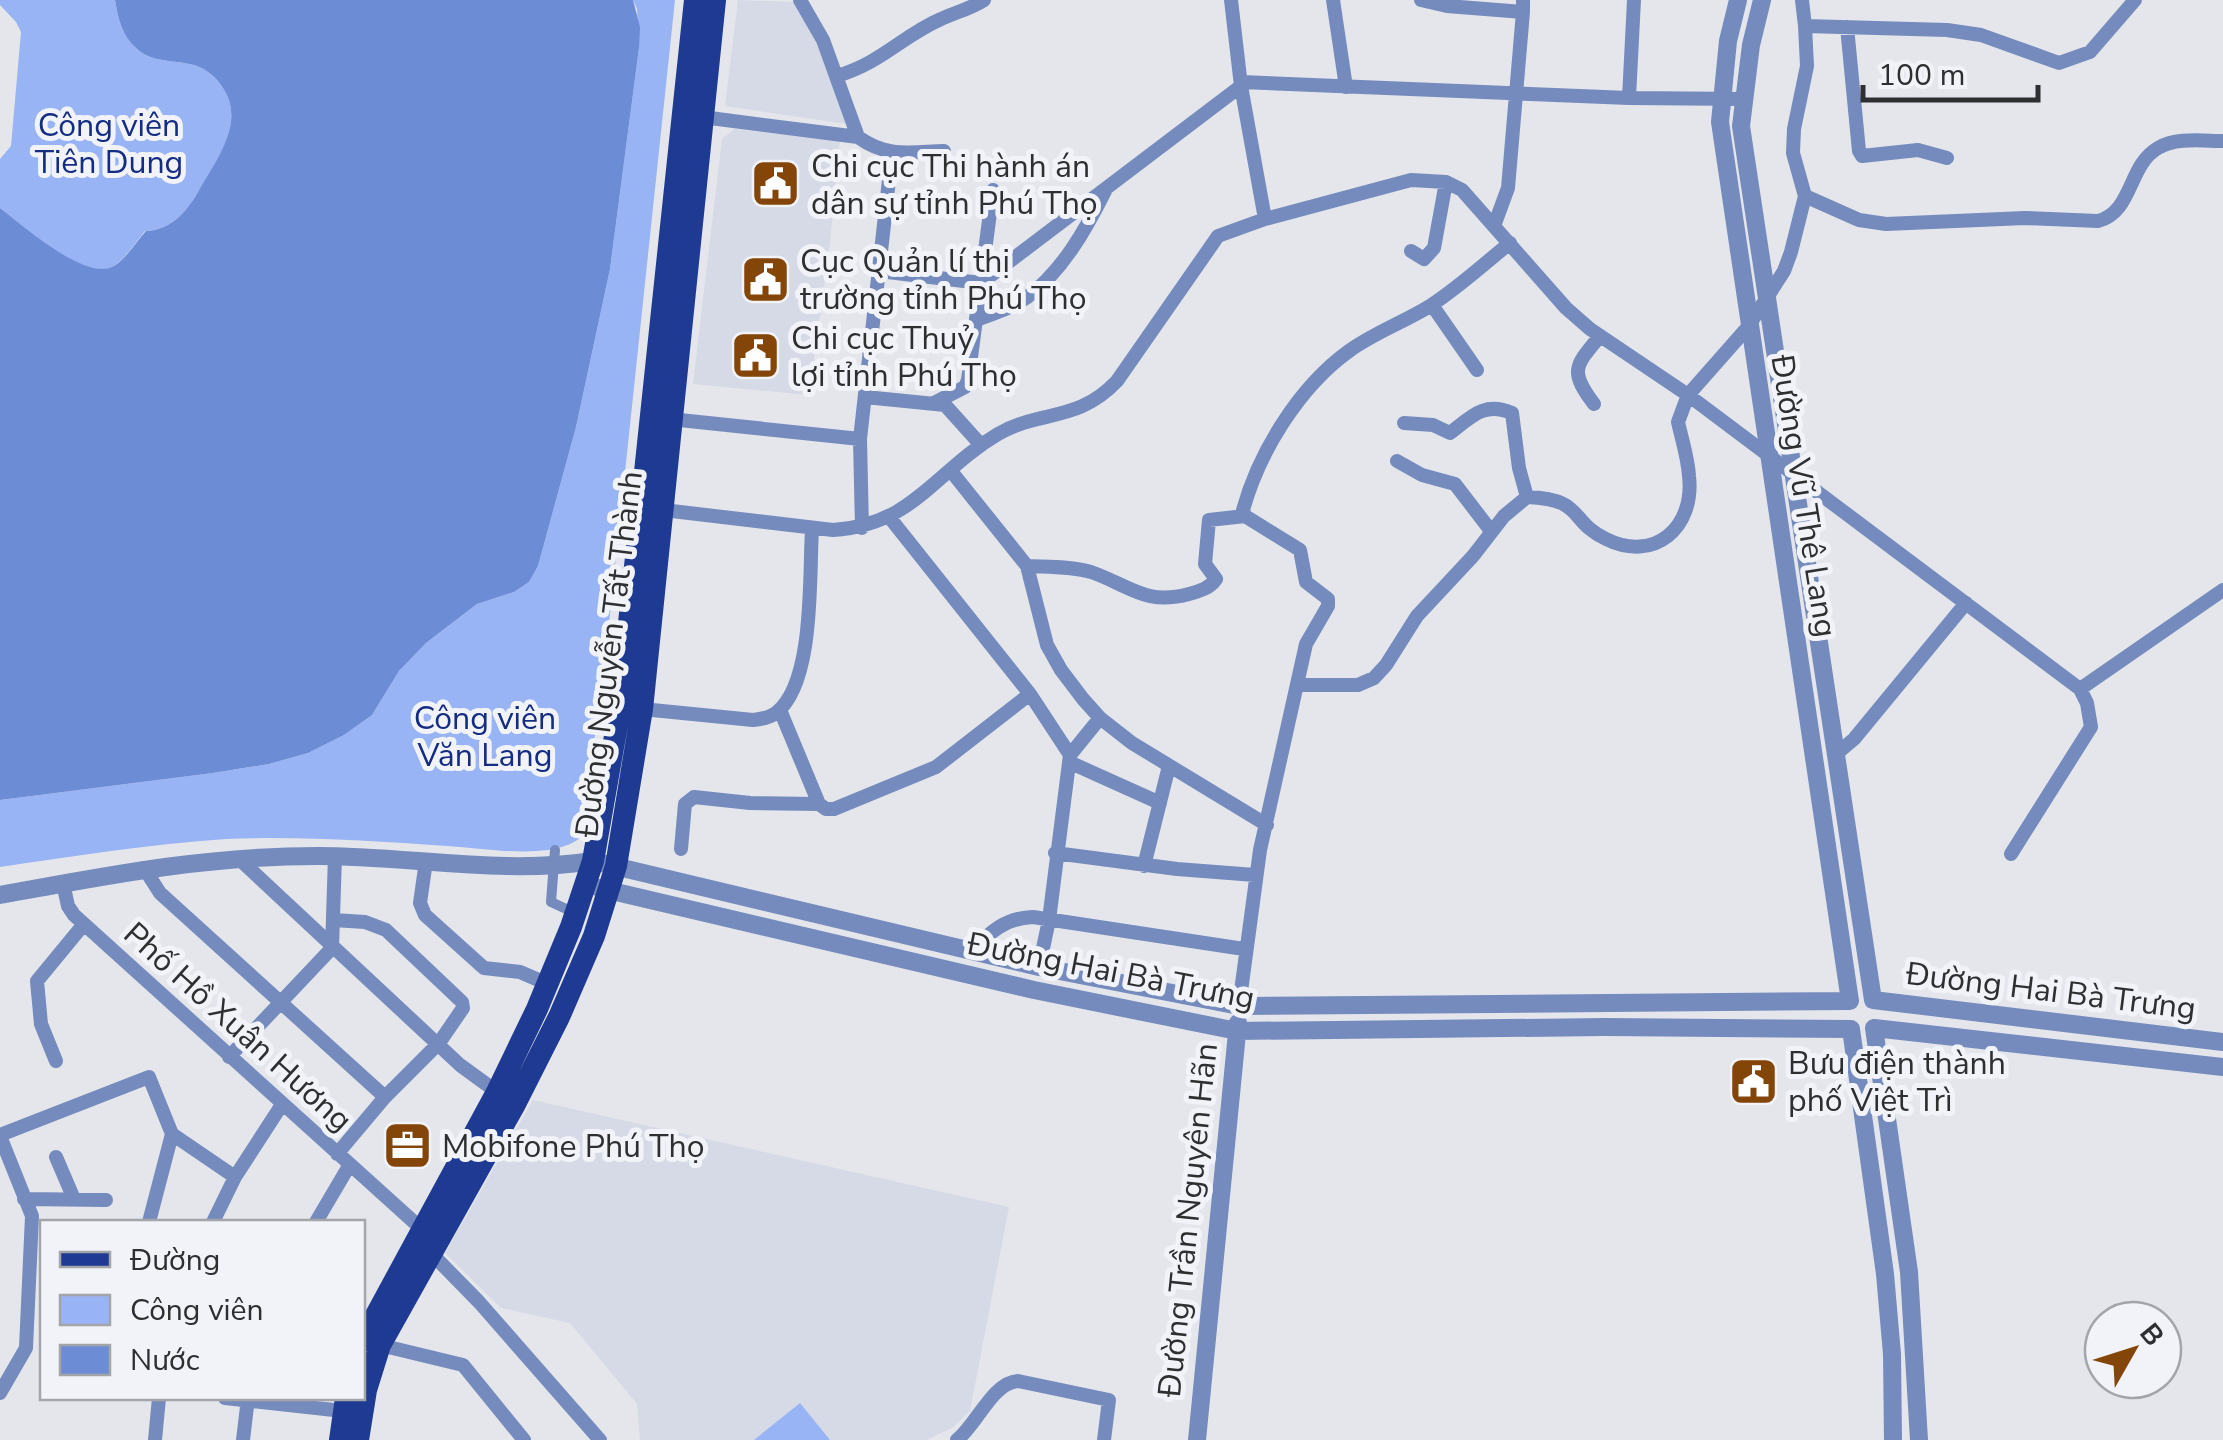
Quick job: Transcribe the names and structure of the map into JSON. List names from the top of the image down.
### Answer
{
  "streets": {
    "main road": ["Đường Nguyễn Tất Thành"],
    "street": [
      "Đường Vũ Thê Lang",
      "Đường Hai Bà Trưng",
      "Phố Hồ Xuân Hương",
      "Đường Trần Nguyên Hãn"
    ]
  },
  "crossings": [
    ["Đường Vũ Thê Lang", "Đường Hai Bà Trưng"],
    ["Đường Nguyễn Tất Thành", "Đường Hai Bà Trưng"],
    ["Đường Nguyễn Tất Thành", "Phố Hồ Xuân Hương"],
    ["Đường Hai Bà Trưng", "Phố Hồ Xuân Hương"],
    ["Đường Hai Bà Trưng", "Đường Trần Nguyên Hãn"]
  ],
  "parks": ["Công viên Tiên Dung", "Công viên Văn Lang"],
  "places": {
    "public building": [
      "Chi cục Thi hành án dân sự tỉnh Phú Thọ",
      "Cục Quản lí thị trường tỉnh Phú Thọ",
      "Chi cục Thuỷ lợi tỉnh Phú Thọ",
      "Bưu điện thành phố Việt Trì"
    ],
    "office": ["Mobifone Phú Thọ"]
  },
  "legend": ["Đường", "Công viên", "Nước"],
  "scale_bar": "100 m",
  "north": "top right"
}
